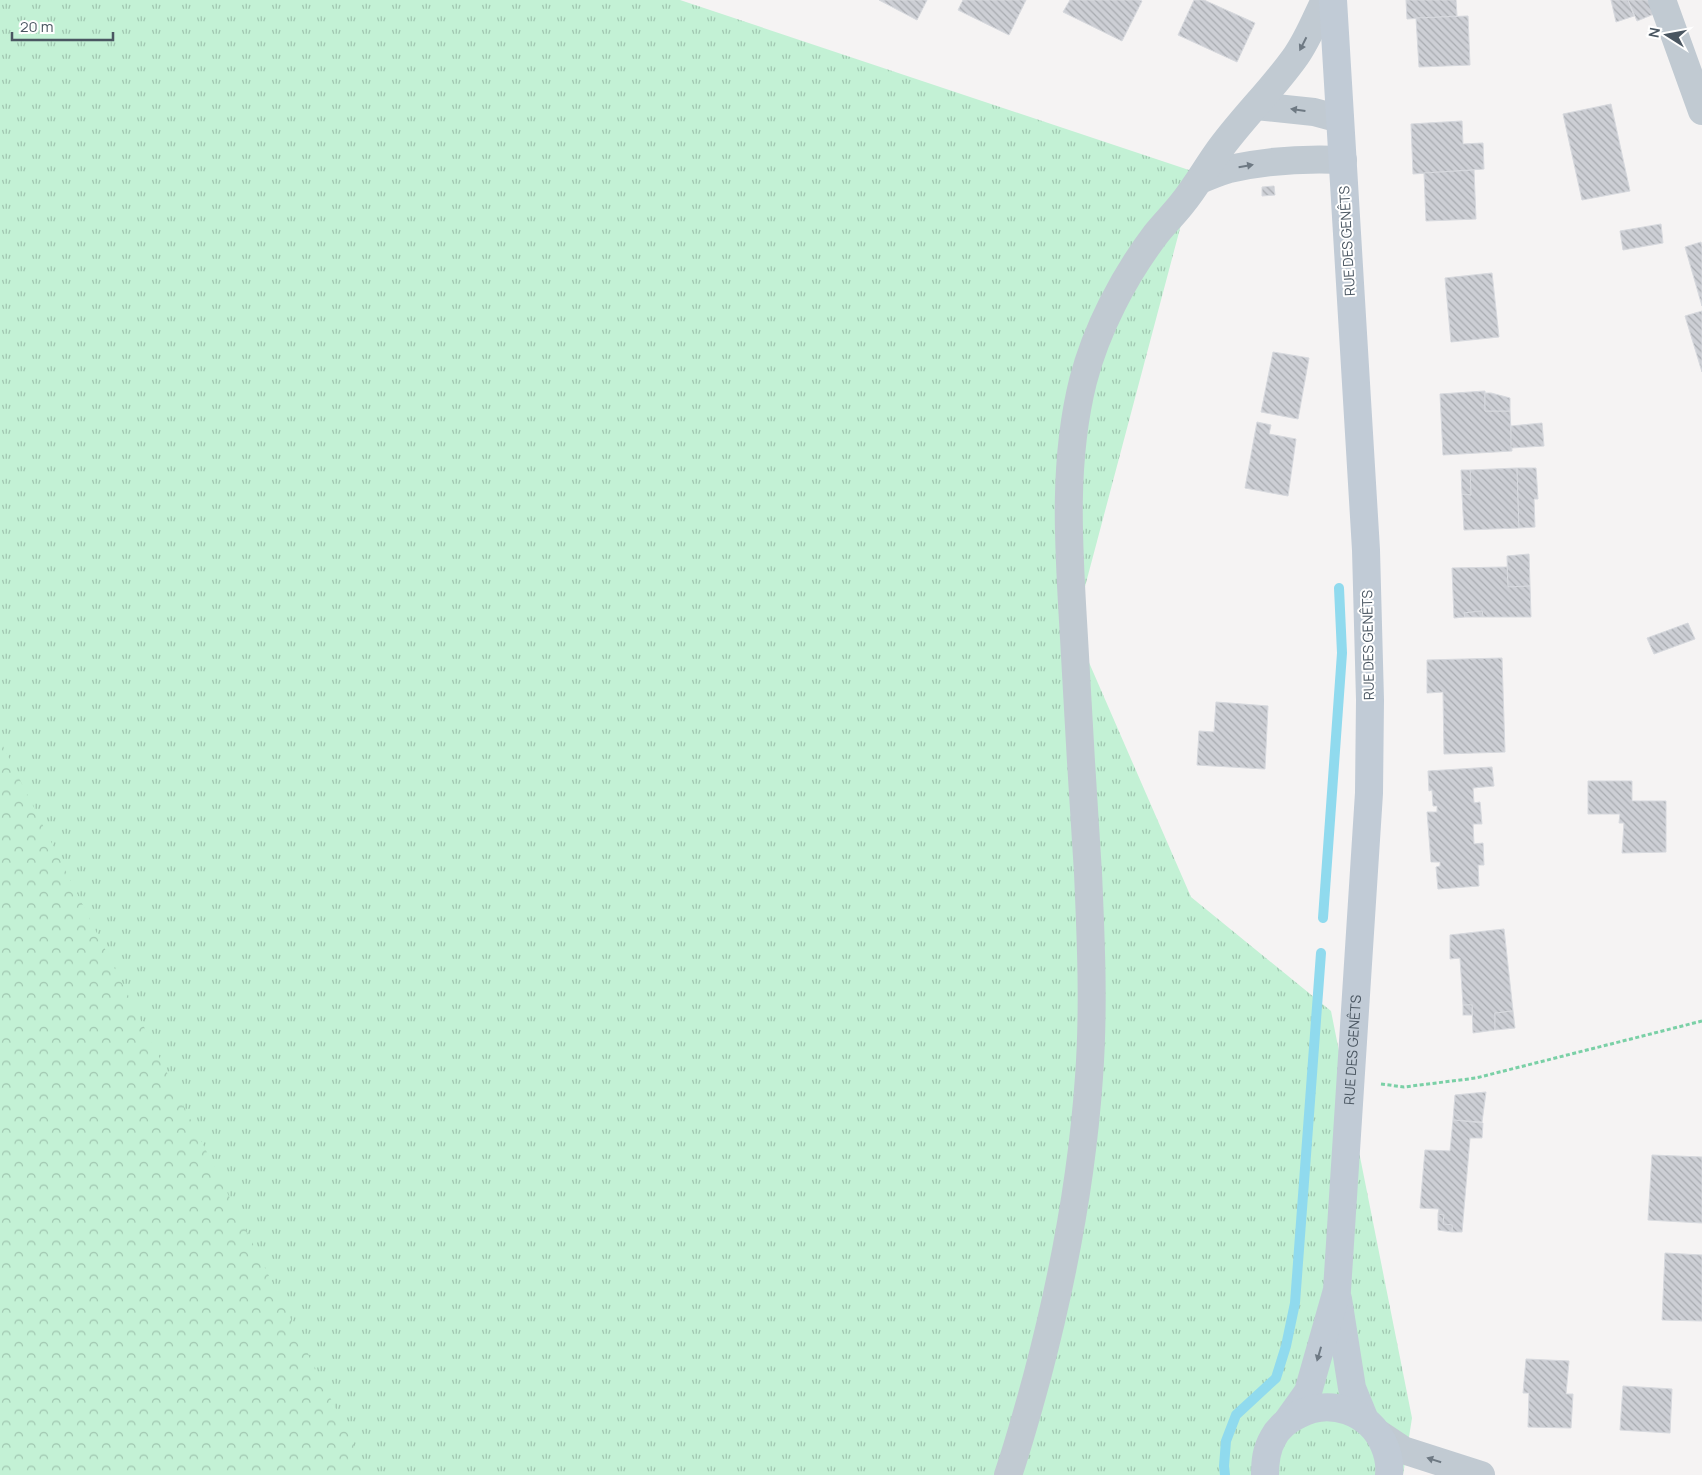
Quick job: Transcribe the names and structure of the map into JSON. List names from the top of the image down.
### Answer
{
  "streets": {
    "main road": ["RUE DES GENÊTS"]
  },
  "scale_bar": "20 m",
  "north": "left"
}
